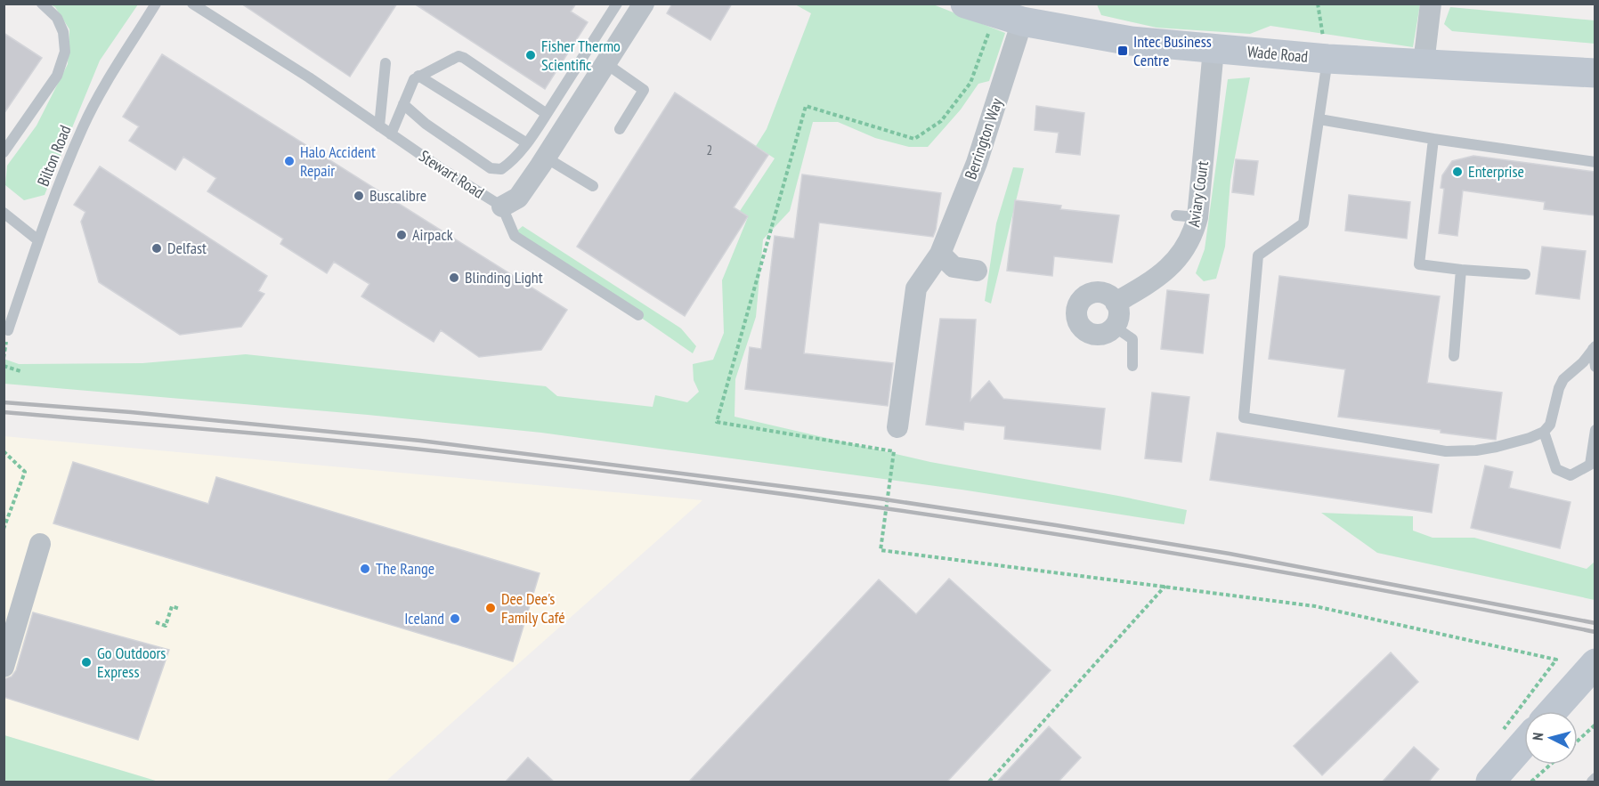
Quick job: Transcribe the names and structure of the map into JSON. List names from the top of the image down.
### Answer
{
  "streets": {
    "street": [
      "Wade Road",
      "Berrington Way",
      "Stewart Road",
      "Aviary Court"
    ],
    "lane": ["Bilton Road"]
  },
  "crossings": [
    ["Wade Road", "Berrington Way"],
    ["Wade Road", "Aviary Court"]
  ],
  "places": {
    "transit": ["Intec Business Centre"],
    "other": [
      "Fisher Thermo Scientific",
      "Halo Accident Repair",
      "Enterprise",
      "Buscalibre",
      "Airpack",
      "Delfast",
      "Blinding Light",
      "The Range",
      "Dee Dee's Family Café",
      "Iceland",
      "Go Outdoors Express"
    ]
  },
  "house_numbers": ["2"],
  "north": "left"
}
